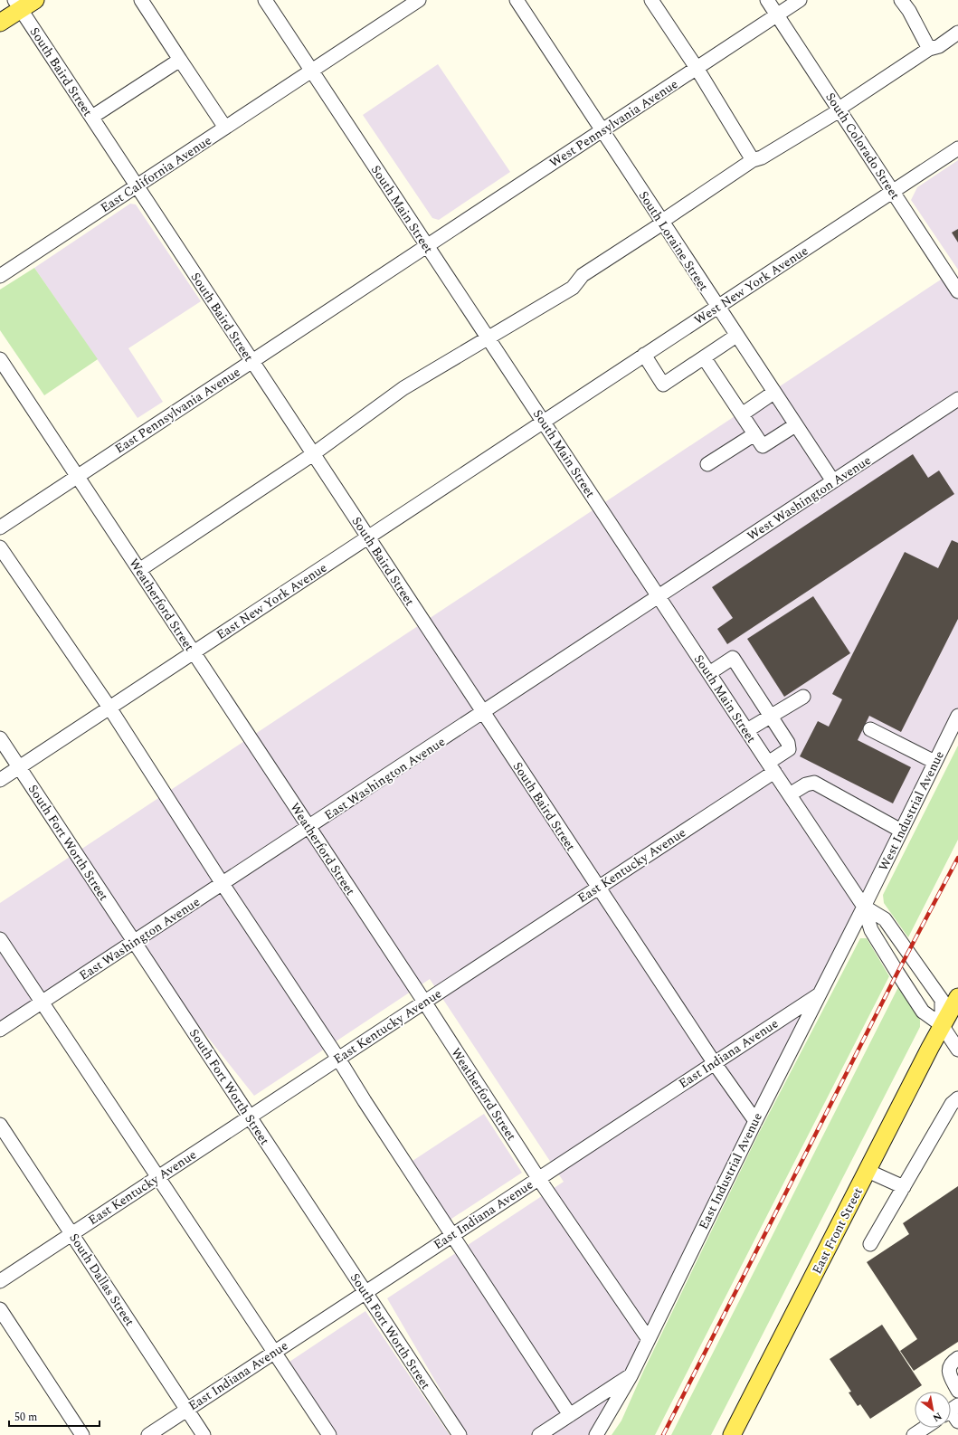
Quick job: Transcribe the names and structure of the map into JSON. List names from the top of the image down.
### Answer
{
  "streets": {
    "main road": ["East Front Street"],
    "street": [
      "South Baird Street",
      "West Pennsylvania Avenue",
      "South Colorado Street",
      "East California Avenue",
      "South Main Street",
      "South Loraine Street",
      "West New York Avenue",
      "East Pennsylvania Avenue",
      "West Washington Avenue",
      "East New York Avenue",
      "Weatherford Street",
      "East Washington Avenue",
      "West Industrial Avenue",
      "South Fort Worth Street",
      "East Kentucky Avenue",
      "East Indiana Avenue",
      "East Industrial Avenue",
      "South Dallas Street"
    ]
  },
  "crossings": [
    ["South Baird Street", "East California Avenue"],
    ["South Baird Street", "East Pennsylvania Avenue"],
    ["South Baird Street", "East New York Avenue"],
    ["South Baird Street", "East Washington Avenue"],
    ["South Baird Street", "East Kentucky Avenue"],
    ["South Baird Street", "East Indiana Avenue"],
    ["South Baird Street", "East Industrial Avenue"],
    ["West Pennsylvania Avenue", "South Colorado Street"],
    ["West Pennsylvania Avenue", "South Main Street"],
    ["West Pennsylvania Avenue", "South Loraine Street"],
    ["West Pennsylvania Avenue", "East Pennsylvania Avenue"],
    ["South Colorado Street", "West New York Avenue"],
    ["East California Avenue", "South Main Street"],
    ["South Main Street", "West New York Avenue"],
    ["South Main Street", "East Pennsylvania Avenue"],
    ["South Main Street", "West Washington Avenue"],
    ["South Main Street", "East New York Avenue"],
    ["South Main Street", "East Washington Avenue"],
    ["South Main Street", "West Industrial Avenue"],
    ["South Main Street", "East Kentucky Avenue"],
    ["South Main Street", "East Industrial Avenue"],
    ["South Main Street", "East Front Street"],
    ["South Loraine Street", "West New York Avenue"],
    ["South Loraine Street", "West Washington Avenue"],
    ["West New York Avenue", "East New York Avenue"],
    ["East Pennsylvania Avenue", "Weatherford Street"],
    ["West Washington Avenue", "East Washington Avenue"],
    ["East New York Avenue", "Weatherford Street"],
    ["East New York Avenue", "South Fort Worth Street"],
    ["Weatherford Street", "East Washington Avenue"],
    ["Weatherford Street", "East Kentucky Avenue"],
    ["Weatherford Street", "East Indiana Avenue"],
    ["Weatherford Street", "East Industrial Avenue"],
    ["East Washington Avenue", "South Fort Worth Street"],
    ["West Industrial Avenue", "East Industrial Avenue"],
    ["South Fort Worth Street", "East Kentucky Avenue"],
    ["South Fort Worth Street", "East Indiana Avenue"],
    ["East Kentucky Avenue", "South Dallas Street"],
    ["East Indiana Avenue", "East Industrial Avenue"],
    ["East Indiana Avenue", "South Dallas Street"]
  ],
  "scale_bar": "50 m",
  "north": "bottom right"
}
